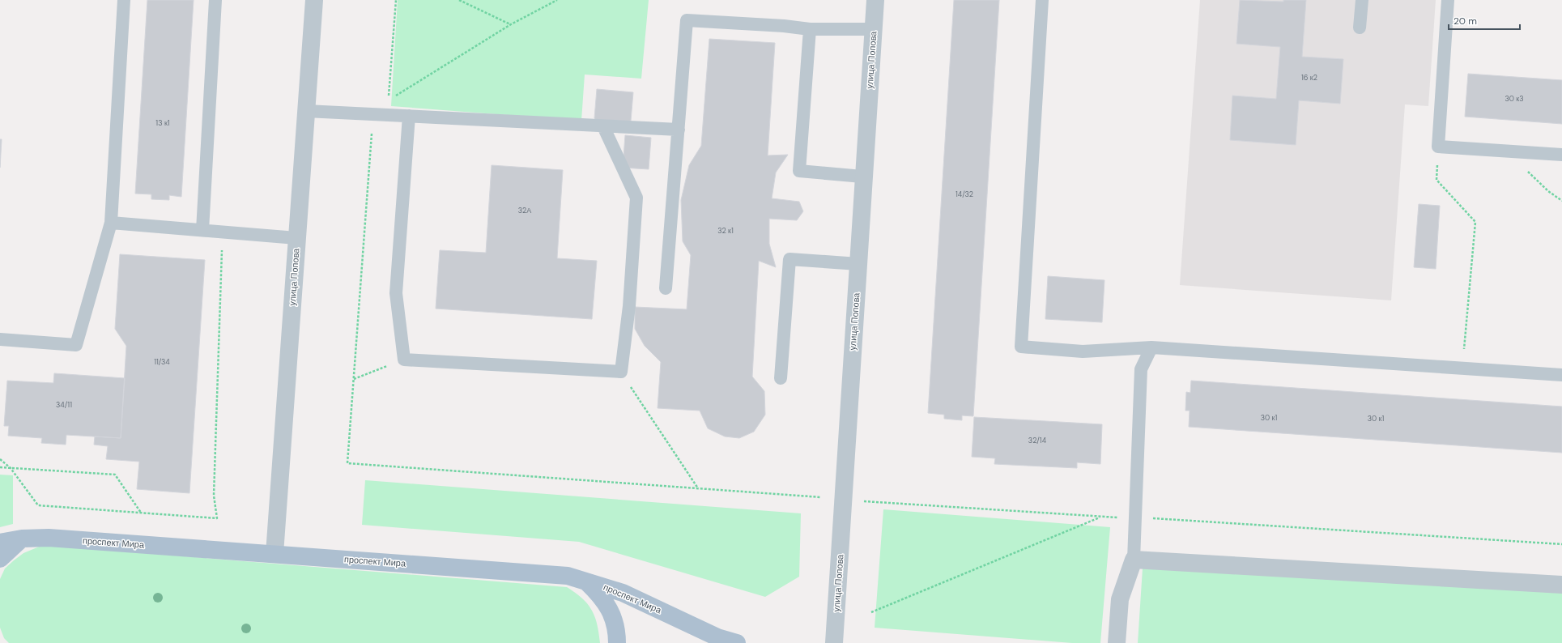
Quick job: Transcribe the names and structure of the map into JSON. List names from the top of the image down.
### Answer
{
  "streets": {
    "main road": ["проспект Мира"],
    "street": ["улица Попова"]
  },
  "crossings": [
    ["улица Попова", "проспект Мира"]
  ],
  "house_numbers": [
    "16 к2",
    "30 к3",
    "13 к1",
    "14/32",
    "32А",
    "32 к1",
    "11/34",
    "34/11",
    "30 к1",
    "30 к1",
    "32/14"
  ],
  "scale_bar": "20 m"
}
